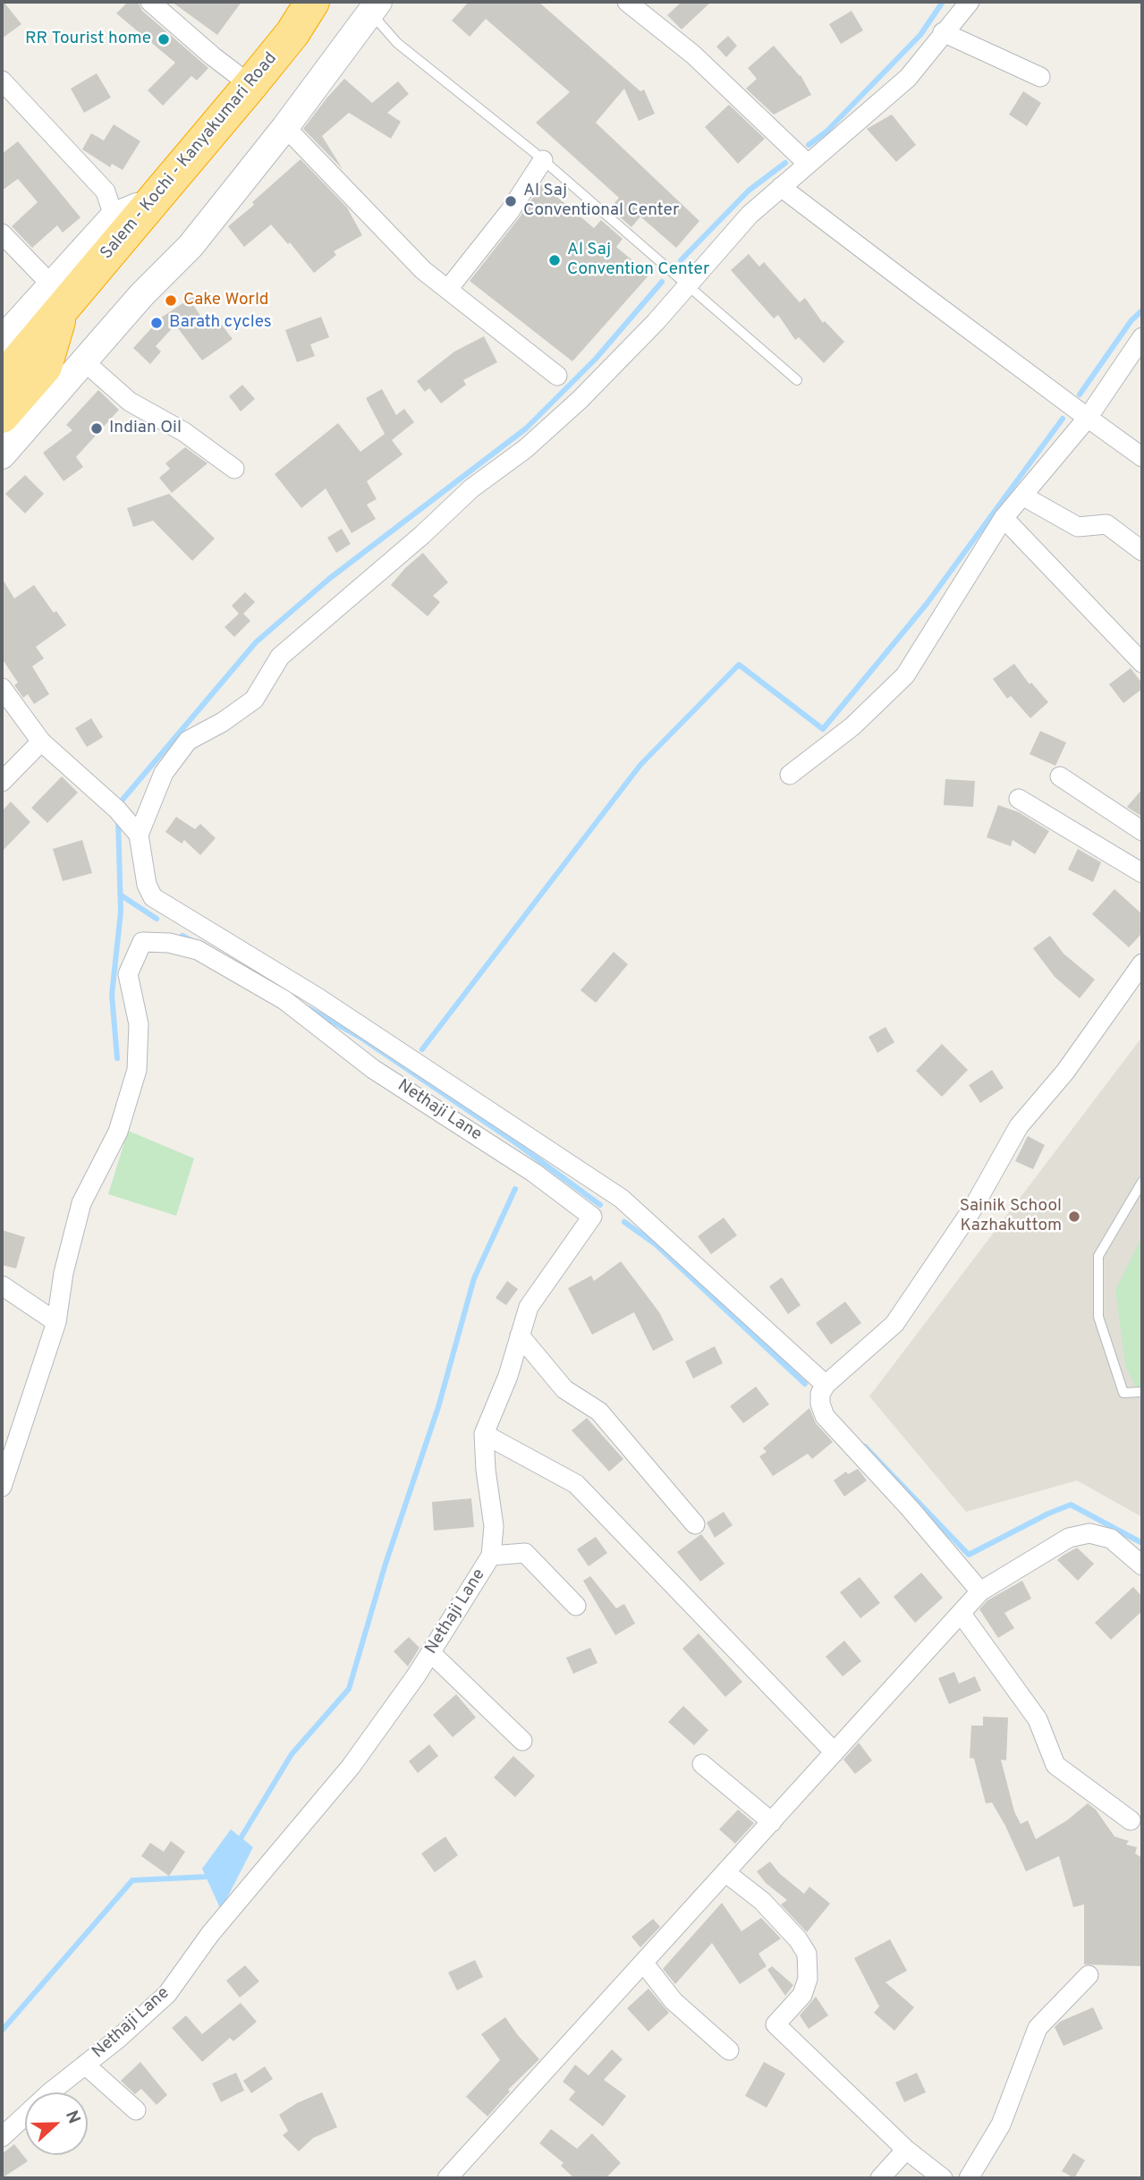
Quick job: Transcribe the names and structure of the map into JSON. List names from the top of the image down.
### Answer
{
  "streets": {
    "highway": ["Salem - Kochi - Kanyakumari Road"],
    "street": ["Nethaji Lane"]
  },
  "places": [
    "RR Tourist home",
    "Al Saj Conventional Center",
    "Al Saj Convention Center",
    "Cake World",
    "Barath cycles",
    "Indian Oil",
    "Sainik School Kazhakuttom"
  ],
  "north": "right"
}
